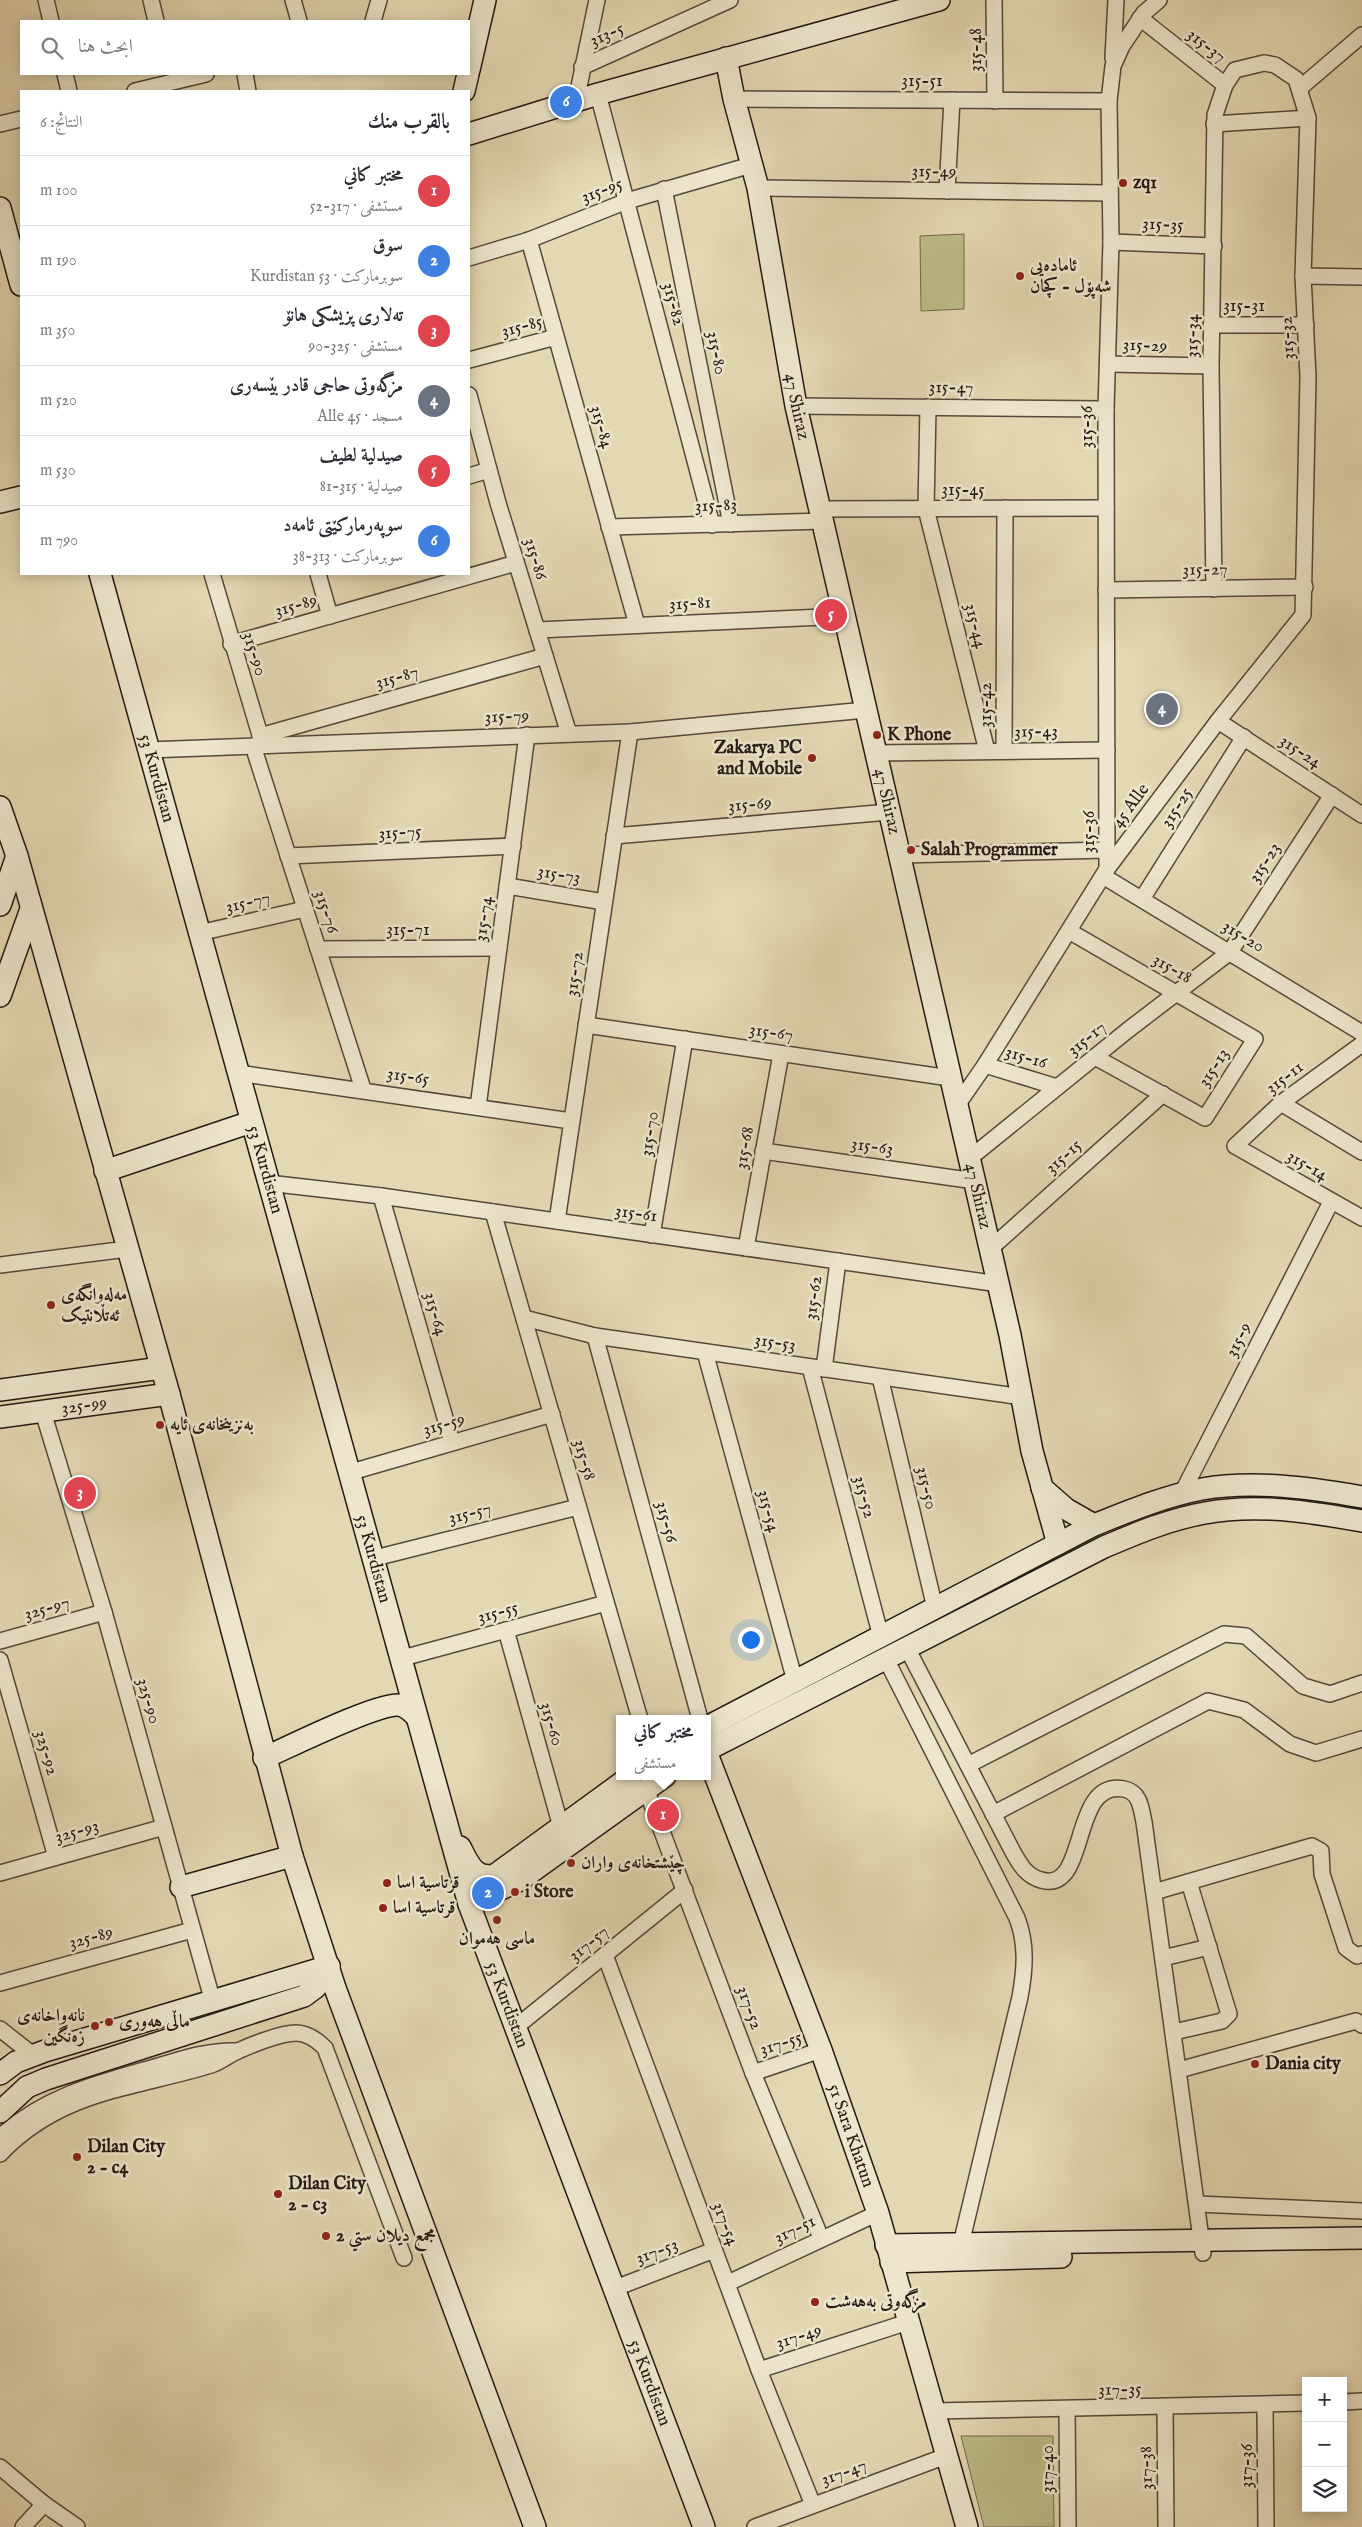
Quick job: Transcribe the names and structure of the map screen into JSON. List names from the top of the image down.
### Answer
{
  "streets": {
    "main road": [
      "47 Shiraz",
      "53 Kurdistan",
      "325-99",
      "51 Sara Khatun"
    ],
    "street": [
      "313-5",
      "315-37",
      "315-48",
      "315-51",
      "315-49",
      "315-95",
      "315-35",
      "315-82",
      "315-31",
      "315-85",
      "315-34",
      "315-32",
      "315-29",
      "315-80",
      "315-47",
      "315-84",
      "315-36",
      "315-45",
      "315-83",
      "315-86",
      "315-27",
      "315-81",
      "315-89",
      "315-44",
      "315-90",
      "315-87",
      "315-42",
      "315-79",
      "315-43",
      "315-24",
      "315-69",
      "45 Alle",
      "315-25",
      "315-75",
      "315-23",
      "315-73",
      "315-77",
      "315-76",
      "315-74",
      "315-71",
      "315-20",
      "315-18",
      "315-72",
      "315-67",
      "315-17",
      "315-16",
      "315-13",
      "315-65",
      "315-11",
      "315-70",
      "315-63",
      "315-68",
      "315-15",
      "315-14",
      "315-61",
      "315-62",
      "315-64",
      "315-9",
      "315-53",
      "315-59",
      "315-58",
      "315-50",
      "315-52",
      "315-54",
      "315-57",
      "315-56",
      "325-97",
      "315-55",
      "325-90",
      "315-60",
      "325-92",
      "325-93",
      "325-89",
      "317-57",
      "317-52",
      "317-55",
      "317-54",
      "317-51",
      "317-53",
      "317-49",
      "317-35",
      "317-36",
      "317-38",
      "317-40",
      "317-47"
    ]
  },
  "crossings": [
    ["315-37", "315-34"],
    ["315-37", "315-36"],
    ["315-48", "315-51"],
    ["315-51", "47 Shiraz"],
    ["315-51", "315-36"],
    ["315-49", "47 Shiraz"],
    ["315-49", "315-36"],
    ["315-95", "315-82"],
    ["315-95", "315-80"],
    ["315-95", "47 Shiraz"],
    ["315-95", "315-84"],
    ["315-35", "315-34"],
    ["315-35", "315-36"],
    ["315-82", "315-83"],
    ["315-31", "315-34"],
    ["315-31", "315-32"],
    ["315-85", "315-84"],
    ["315-34", "315-29"],
    ["315-34", "315-27"],
    ["315-32", "315-27"],
    ["315-32", "45 Alle"],
    ["315-29", "315-36"],
    ["315-80", "315-83"],
    ["315-47", "47 Shiraz"],
    ["315-47", "315-36"],
    ["315-47", "315-44"],
    ["47 Shiraz", "315-45"],
    ["47 Shiraz", "315-83"],
    ["47 Shiraz", "315-81"],
    ["47 Shiraz", "315-79"],
    ["47 Shiraz", "315-43"],
    ["47 Shiraz", "315-69"],
    ["47 Shiraz", "45 Alle"],
    ["47 Shiraz", "315-67"],
    ["47 Shiraz", "315-17"],
    ["47 Shiraz", "315-63"],
    ["47 Shiraz", "315-15"],
    ["47 Shiraz", "315-61"],
    ["47 Shiraz", "315-53"],
    ["315-84", "315-83"],
    ["315-84", "315-81"],
    ["315-36", "315-45"],
    ["315-36", "315-27"],
    ["315-36", "315-43"],
    ["315-36", "45 Alle"],
    ["315-36", "315-20"],
    ["315-45", "315-83"],
    ["315-45", "315-44"],
    ["315-45", "315-42"],
    ["315-86", "315-81"],
    ["315-86", "315-89"],
    ["315-86", "315-87"],
    ["315-86", "315-79"],
    ["315-27", "45 Alle"],
    ["315-89", "315-90"],
    ["315-44", "315-43"],
    ["315-90", "315-87"],
    ["315-90", "315-79"],
    ["315-90", "315-76"],
    ["315-87", "315-79"],
    ["315-87", "315-76"],
    ["315-42", "315-43"],
    ["315-79", "53 Kurdistan"],
    ["315-79", "315-76"],
    ["315-79", "315-74"],
    ["315-79", "315-72"],
    ["315-24", "45 Alle"],
    ["315-24", "315-25"],
    ["315-24", "315-23"],
    ["53 Kurdistan", "315-77"],
    ["53 Kurdistan", "315-65"],
    ["53 Kurdistan", "315-61"],
    ["53 Kurdistan", "315-59"],
    ["53 Kurdistan", "315-57"],
    ["53 Kurdistan", "315-55"],
    ["53 Kurdistan", "317-57"],
    ["53 Kurdistan", "317-53"],
    ["315-69", "315-72"],
    ["45 Alle", "315-20"],
    ["45 Alle", "315-18"],
    ["45 Alle", "315-16"],
    ["315-25", "315-20"],
    ["315-75", "315-76"],
    ["315-75", "315-74"],
    ["315-23", "315-20"],
    ["315-23", "315-17"],
    ["315-73", "315-74"],
    ["315-73", "315-72"],
    ["315-77", "315-76"],
    ["315-76", "315-71"],
    ["315-76", "315-65"],
    ["315-74", "315-71"],
    ["315-74", "315-65"],
    ["315-20", "315-17"],
    ["315-18", "315-17"],
    ["315-18", "315-13"],
    ["315-72", "315-67"],
    ["315-72", "315-65"],
    ["315-72", "315-61"],
    ["315-67", "315-70"],
    ["315-67", "315-68"],
    ["315-17", "315-16"],
    ["315-13", "315-15"],
    ["315-11", "315-14"],
    ["315-70", "315-61"],
    ["315-63", "315-68"],
    ["315-68", "315-61"],
    ["315-14", "315-9"],
    ["315-61", "315-62"],
    ["315-61", "315-64"],
    ["315-61", "315-58"],
    ["315-62", "315-53"],
    ["315-62", "315-52"],
    ["315-64", "315-59"],
    ["315-53", "315-58"],
    ["315-53", "315-50"],
    ["315-53", "315-52"],
    ["315-53", "315-54"],
    ["315-53", "315-56"],
    ["325-99", "325-90"],
    ["315-59", "315-58"],
    ["315-58", "315-57"],
    ["315-58", "315-55"],
    ["325-97", "325-90"],
    ["315-55", "315-60"],
    ["325-90", "325-93"],
    ["325-90", "325-89"],
    ["325-92", "325-93"],
    ["317-57", "317-52"],
    ["317-57", "317-54"],
    ["317-52", "317-55"],
    ["317-52", "317-51"],
    ["317-55", "51 Sara Khatun"],
    ["51 Sara Khatun", "317-51"],
    ["51 Sara Khatun", "317-49"],
    ["51 Sara Khatun", "317-35"],
    ["51 Sara Khatun", "317-47"],
    ["317-54", "317-51"],
    ["317-54", "317-53"],
    ["317-54", "317-49"],
    ["317-54", "317-47"],
    ["317-35", "317-36"],
    ["317-35", "317-38"],
    ["317-35", "317-40"]
  ],
  "places": [
    "zq1",
    "ئامادەیی شەپۆل - کچان",
    "K Phone",
    "Zakarya PC and Mobile",
    "Salah Programmer",
    "مەلەوانگەی ئەتڵانتیک",
    "بەنزینخانەی ئایە",
    "چێشتخانەی واران",
    "قرتاسية اسا",
    "i Store",
    "قرتاسیة اسا",
    "ماسی هەموان",
    "ماڵی هەوری",
    "نانەواخانەی زەنگین",
    "Dania city",
    "Dilan City 2 - c4",
    "Dilan City 2 - c3",
    "مجمع ديلان ستي 2",
    "مزگەوتی بەهەشت"
  ],
  "page": {
    "search": "ابحث هنا",
    "pins": [
      "6",
      "5",
      "4",
      "3",
      "1",
      "2"
    ],
    "heading": ["بالقرب منك", "النتائج: 6"],
    "list": [
      {
        "mark": "1",
        "name": "مختبر كاني",
        "note": "مستشفى · 317-52",
        "value": "100 m"
      },
      {
        "mark": "2",
        "name": "سوق",
        "note": "سوبرماركت · 53 Kurdistan",
        "value": "190 m"
      },
      {
        "mark": "3",
        "name": "تەلاری پزیشکی هانۆ",
        "note": "مستشفى · 325-90",
        "value": "350 m"
      },
      {
        "mark": "4",
        "name": "مزگەوتی حاجی قادر بێسەری",
        "note": "مسجد · 45 Alle",
        "value": "520 m"
      },
      {
        "mark": "5",
        "name": "صیدلیة لطیف",
        "note": "صيدلية · 315-81",
        "value": "530 m"
      },
      {
        "mark": "6",
        "name": "سوپەرمارکێتی ئامەد",
        "note": "سوبرماركت · 313-38",
        "value": "790 m"
      }
    ],
    "popup": ["مختبر كاني", "مستشفى"],
    "map_buttons": ["+", "−"]
  }
}
